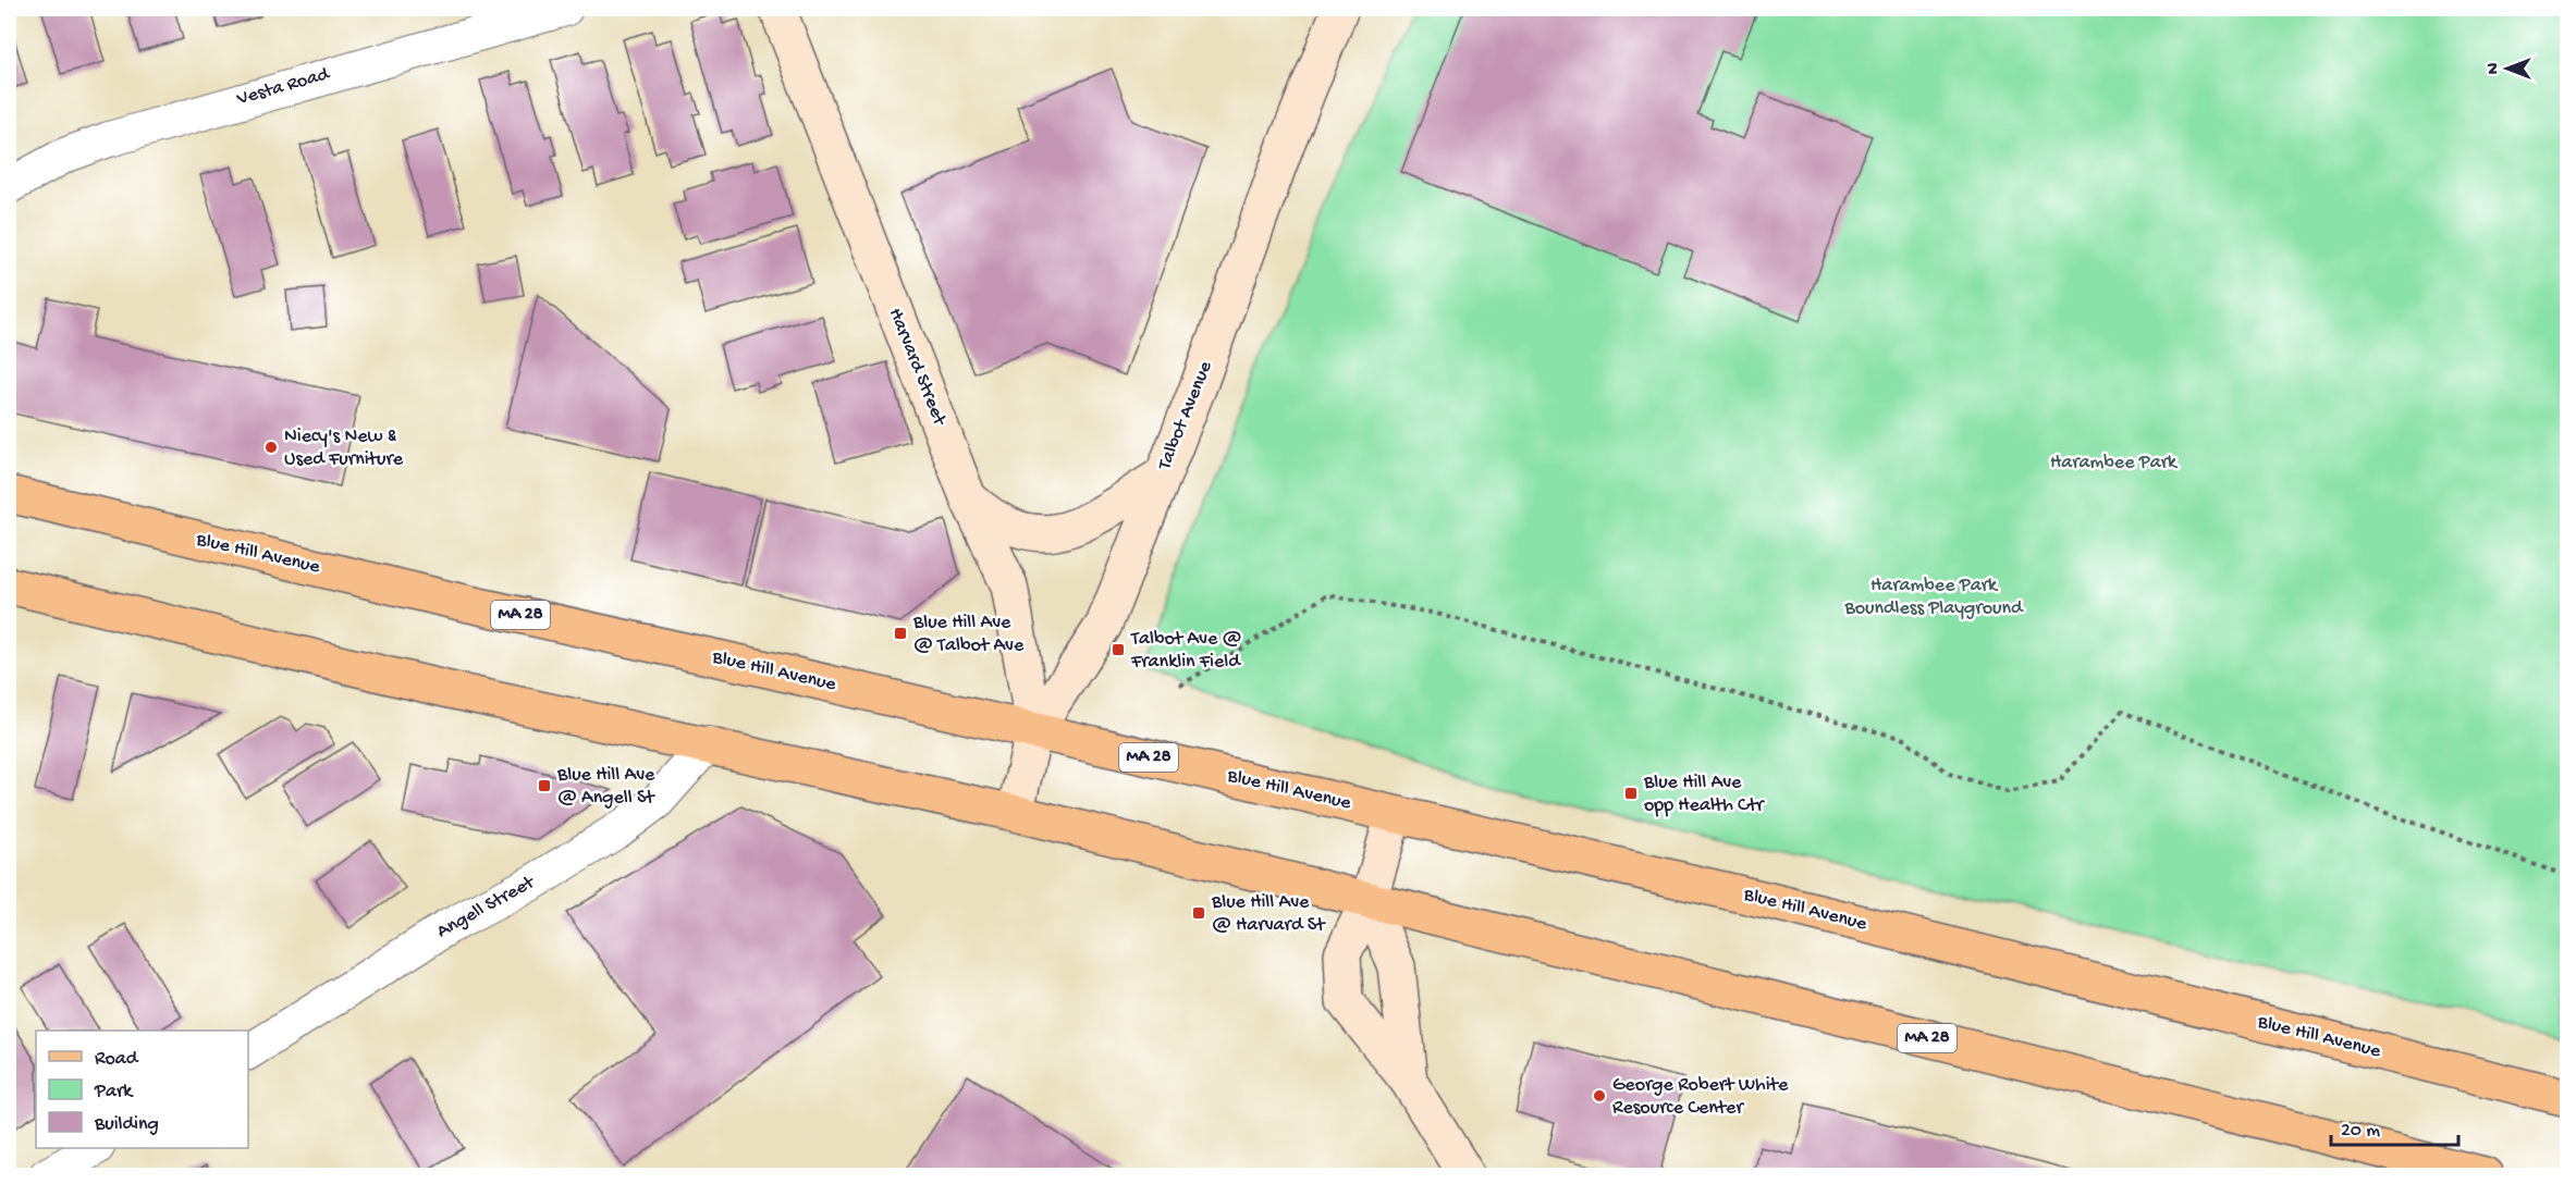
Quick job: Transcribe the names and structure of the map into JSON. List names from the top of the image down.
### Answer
{
  "streets": {
    "main road": [
      "Harvard Street",
      "Talbot Avenue",
      "Blue Hill Avenue",
      "MA 28"
    ],
    "street": ["Vesta Road", "Angell Street"]
  },
  "crossings": [
    ["Harvard Street", "Talbot Avenue"],
    ["Harvard Street", "Blue Hill Avenue"],
    ["Talbot Avenue", "Blue Hill Avenue"],
    ["Talbot Avenue", "MA 28"],
    ["MA 28", "Angell Street"]
  ],
  "parks": ["Harambee Park", "Harambee Park Boundless Playground"],
  "places": {
    "other": ["Niecy's New & Used Furniture", "George Robert White Resource Center"],
    "transit": [
      "Blue Hill Ave @ Talbot Ave",
      "Talbot Ave @ Franklin Field",
      "Blue Hill Ave @ Angell St",
      "Blue Hill Ave opp Health Ctr",
      "Blue Hill Ave @ Harvard St"
    ]
  },
  "legend": ["Road", "Park", "Building"],
  "scale_bar": "20 m",
  "north": "left"
}
